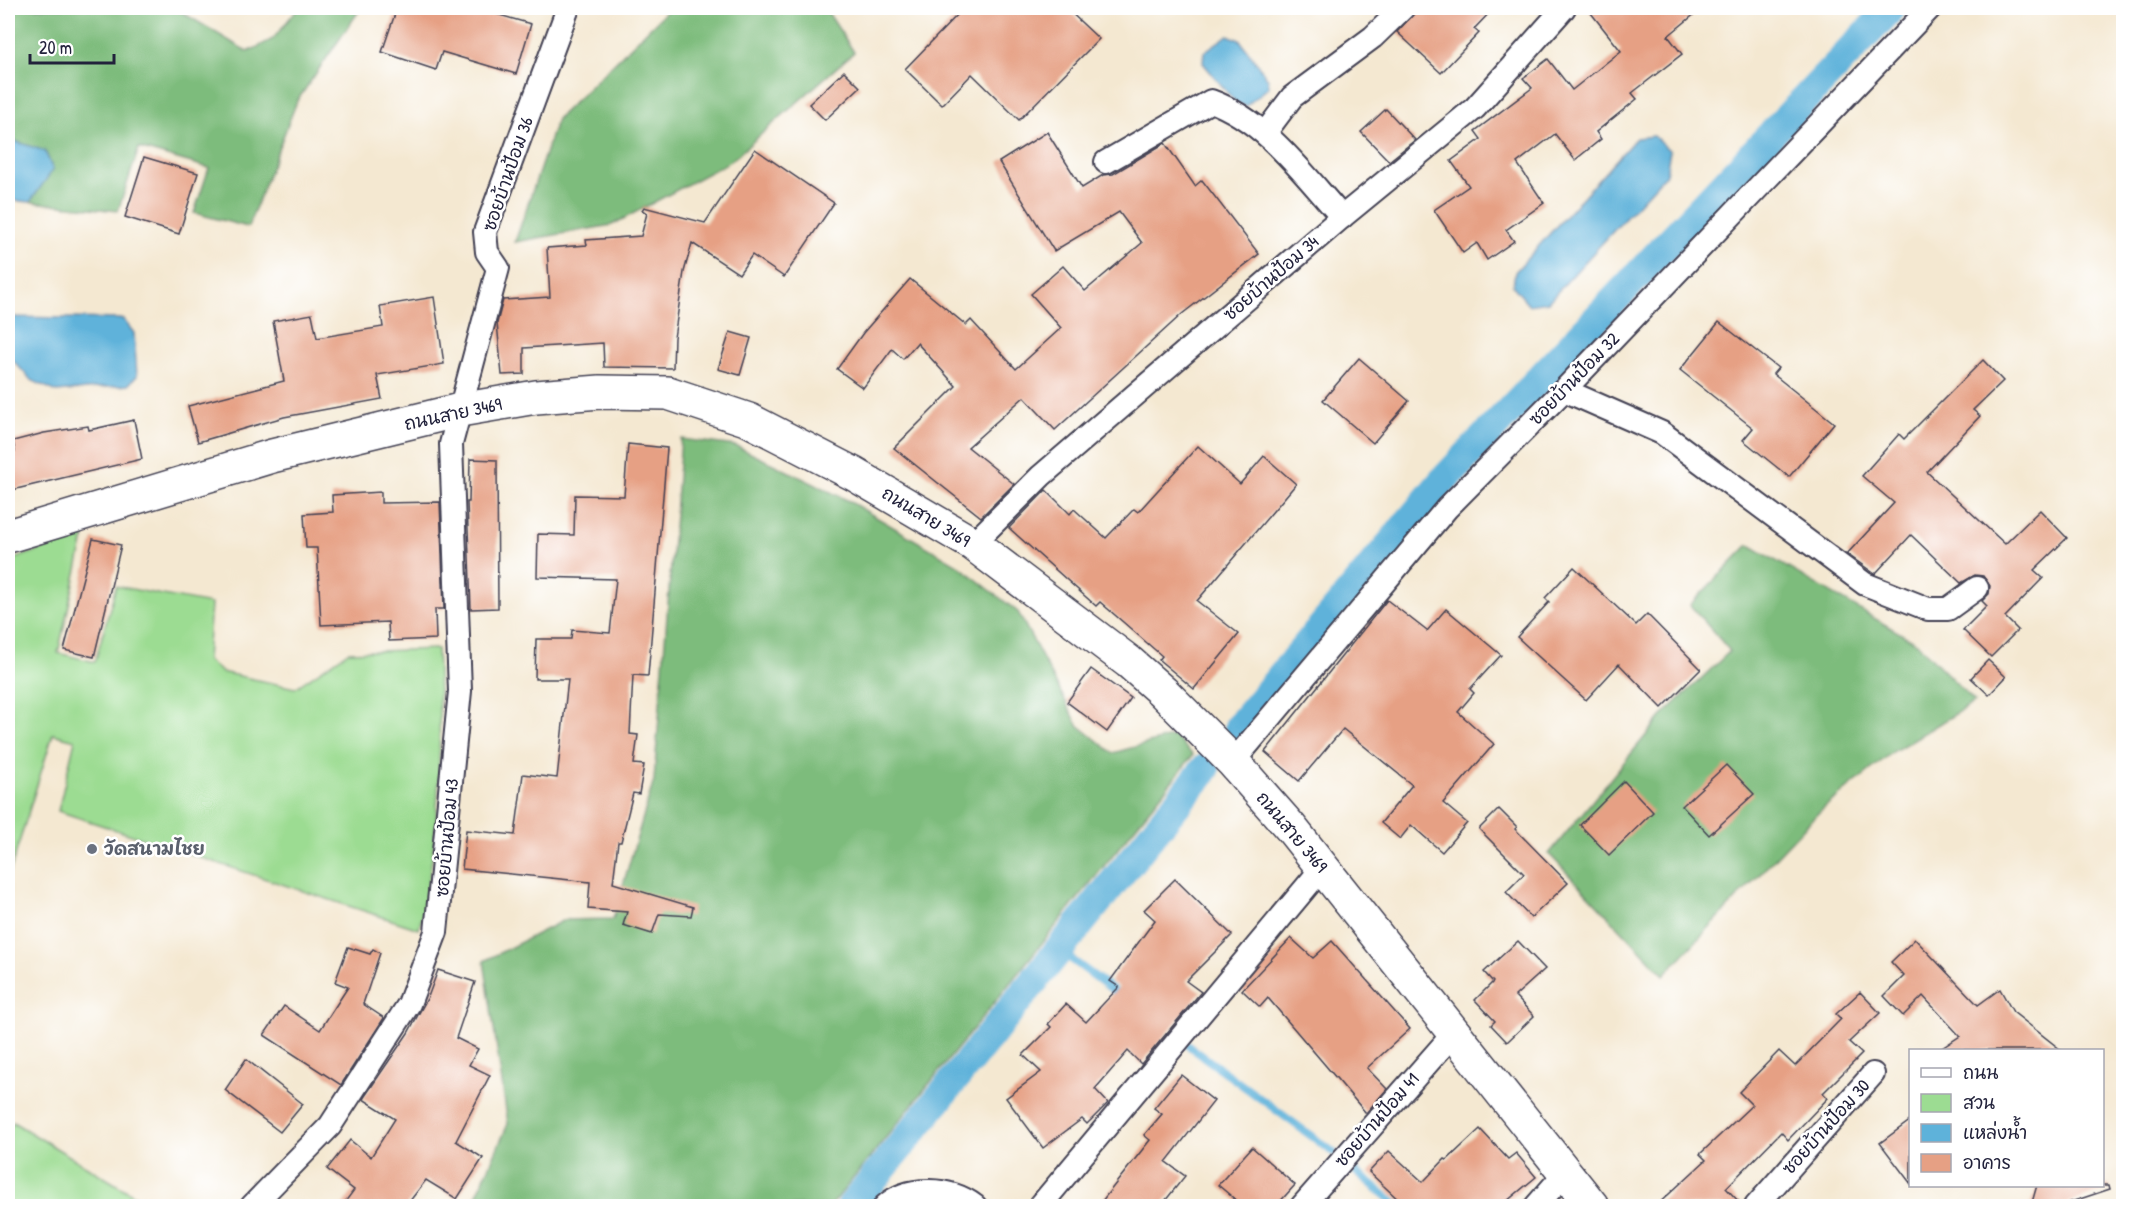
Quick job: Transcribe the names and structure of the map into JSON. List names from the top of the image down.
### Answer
{
  "streets": {
    "street": [
      "ซอยบ้านป้อม 36",
      "ซอยบ้านป้อม 34",
      "ซอยบ้านป้อม 32",
      "ถนนสาย 3469",
      "ซอยบ้านป้อม 43",
      "ซอยบ้านป้อม 41",
      "ซอยบ้านป้อม 30"
    ]
  },
  "crossings": [
    ["ซอยบ้านป้อม 36", "ถนนสาย 3469"],
    ["ซอยบ้านป้อม 36", "ซอยบ้านป้อม 43"],
    ["ซอยบ้านป้อม 34", "ถนนสาย 3469"],
    ["ซอยบ้านป้อม 32", "ถนนสาย 3469"],
    ["ถนนสาย 3469", "ซอยบ้านป้อม 43"],
    ["ถนนสาย 3469", "ซอยบ้านป้อม 41"]
  ],
  "places": ["วัดสนามไชย"],
  "legend": [
    "ถนน",
    "สวน",
    "แหล่งน้ำ",
    "อาคาร"
  ],
  "scale_bar": "20 m"
}
